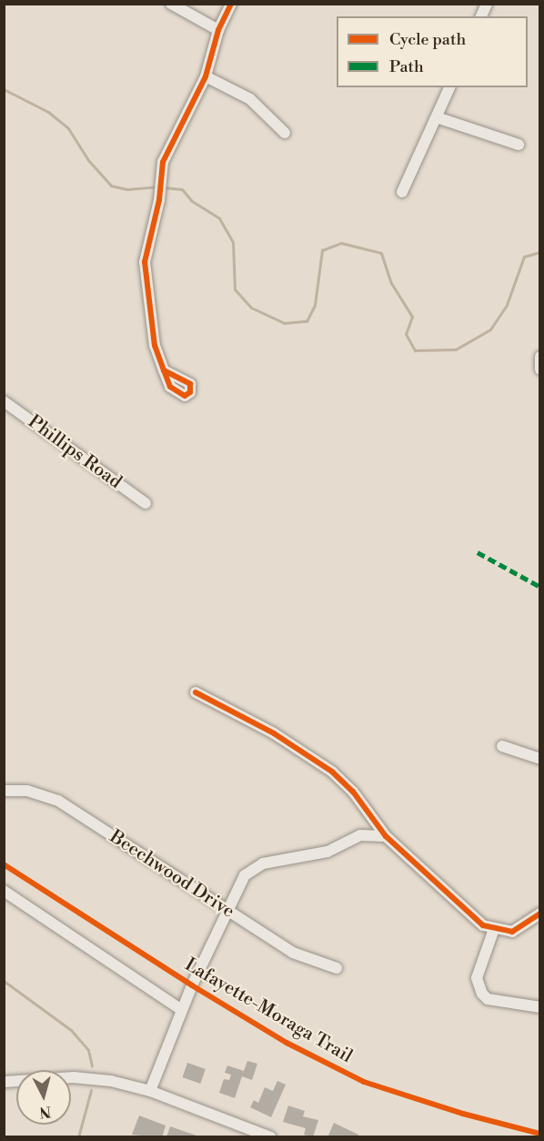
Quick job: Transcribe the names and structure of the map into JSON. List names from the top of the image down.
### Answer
{
  "streets": {
    "street": ["Phillips Road", "Beechwood Drive"],
    "cycle path": ["Lafayette-Moraga Trail"]
  },
  "legend": ["Cycle path", "Path"],
  "north": "bottom"
}
